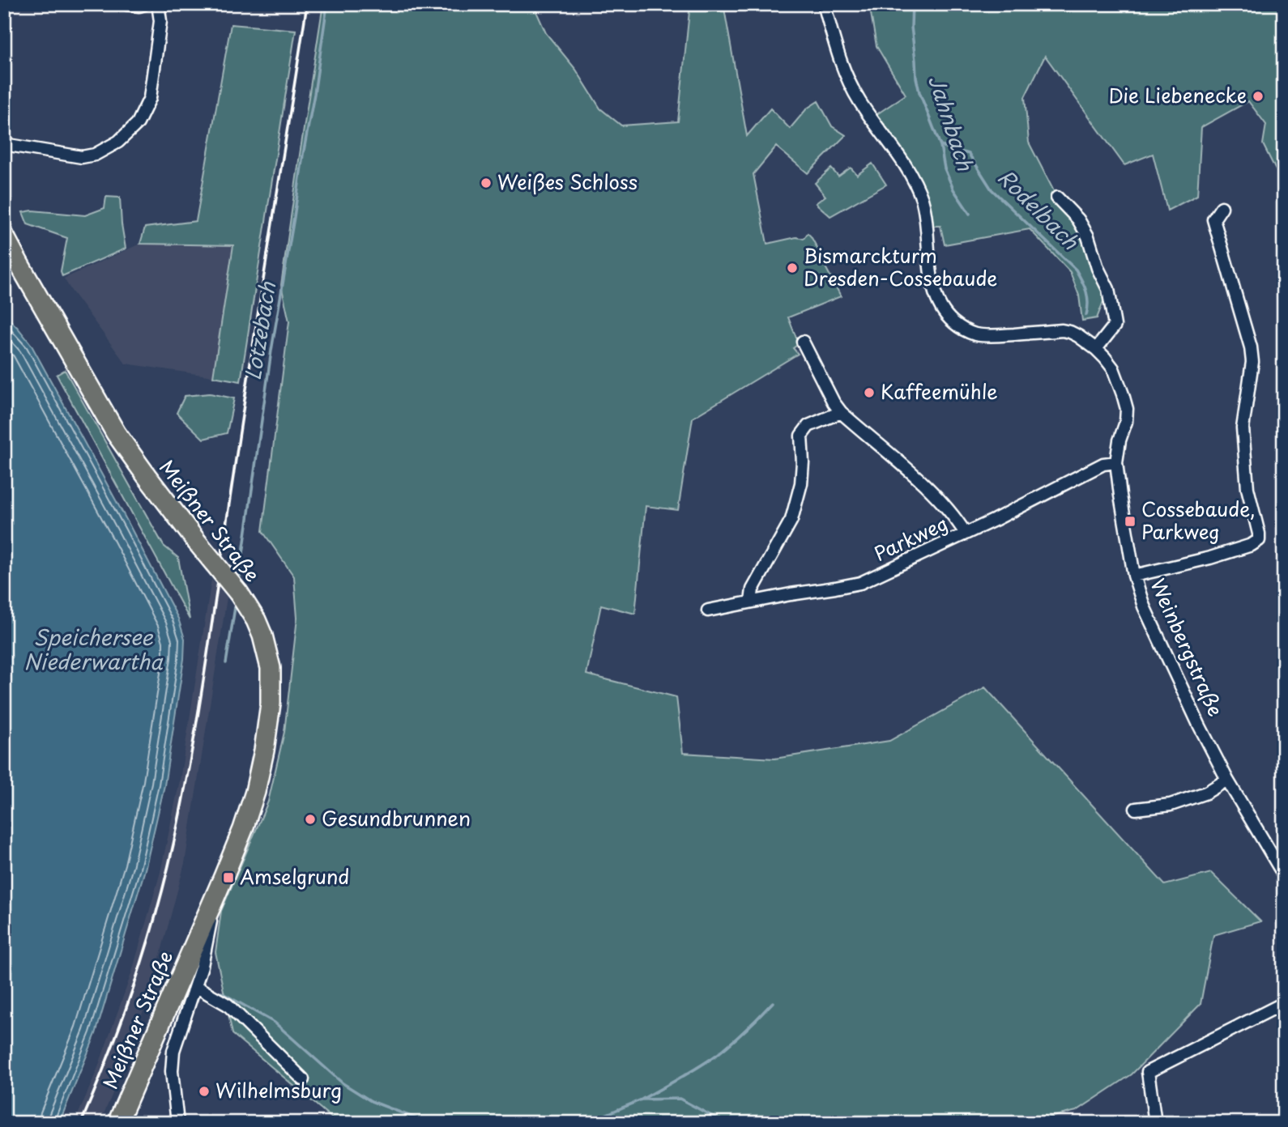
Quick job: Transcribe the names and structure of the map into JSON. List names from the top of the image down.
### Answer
{
  "streets": {
    "main road": ["Meißner Straße"],
    "street": ["Parkweg", "Weinbergstraße"]
  },
  "crossings": [
    ["Parkweg", "Weinbergstraße"]
  ],
  "water": [
    "Jahnbach",
    "Rodelbach",
    "Lotzebach",
    "Speichersee Niederwartha"
  ],
  "places": {
    "other": [
      "Die Liebenecke",
      "Weißes Schloss",
      "Bismarckturm Dresden-Cossebaude",
      "Kaffeemühle",
      "Gesundbrunnen",
      "Wilhelmsburg"
    ],
    "transit": ["Cossebaude, Parkweg", "Amselgrund"]
  }
}
